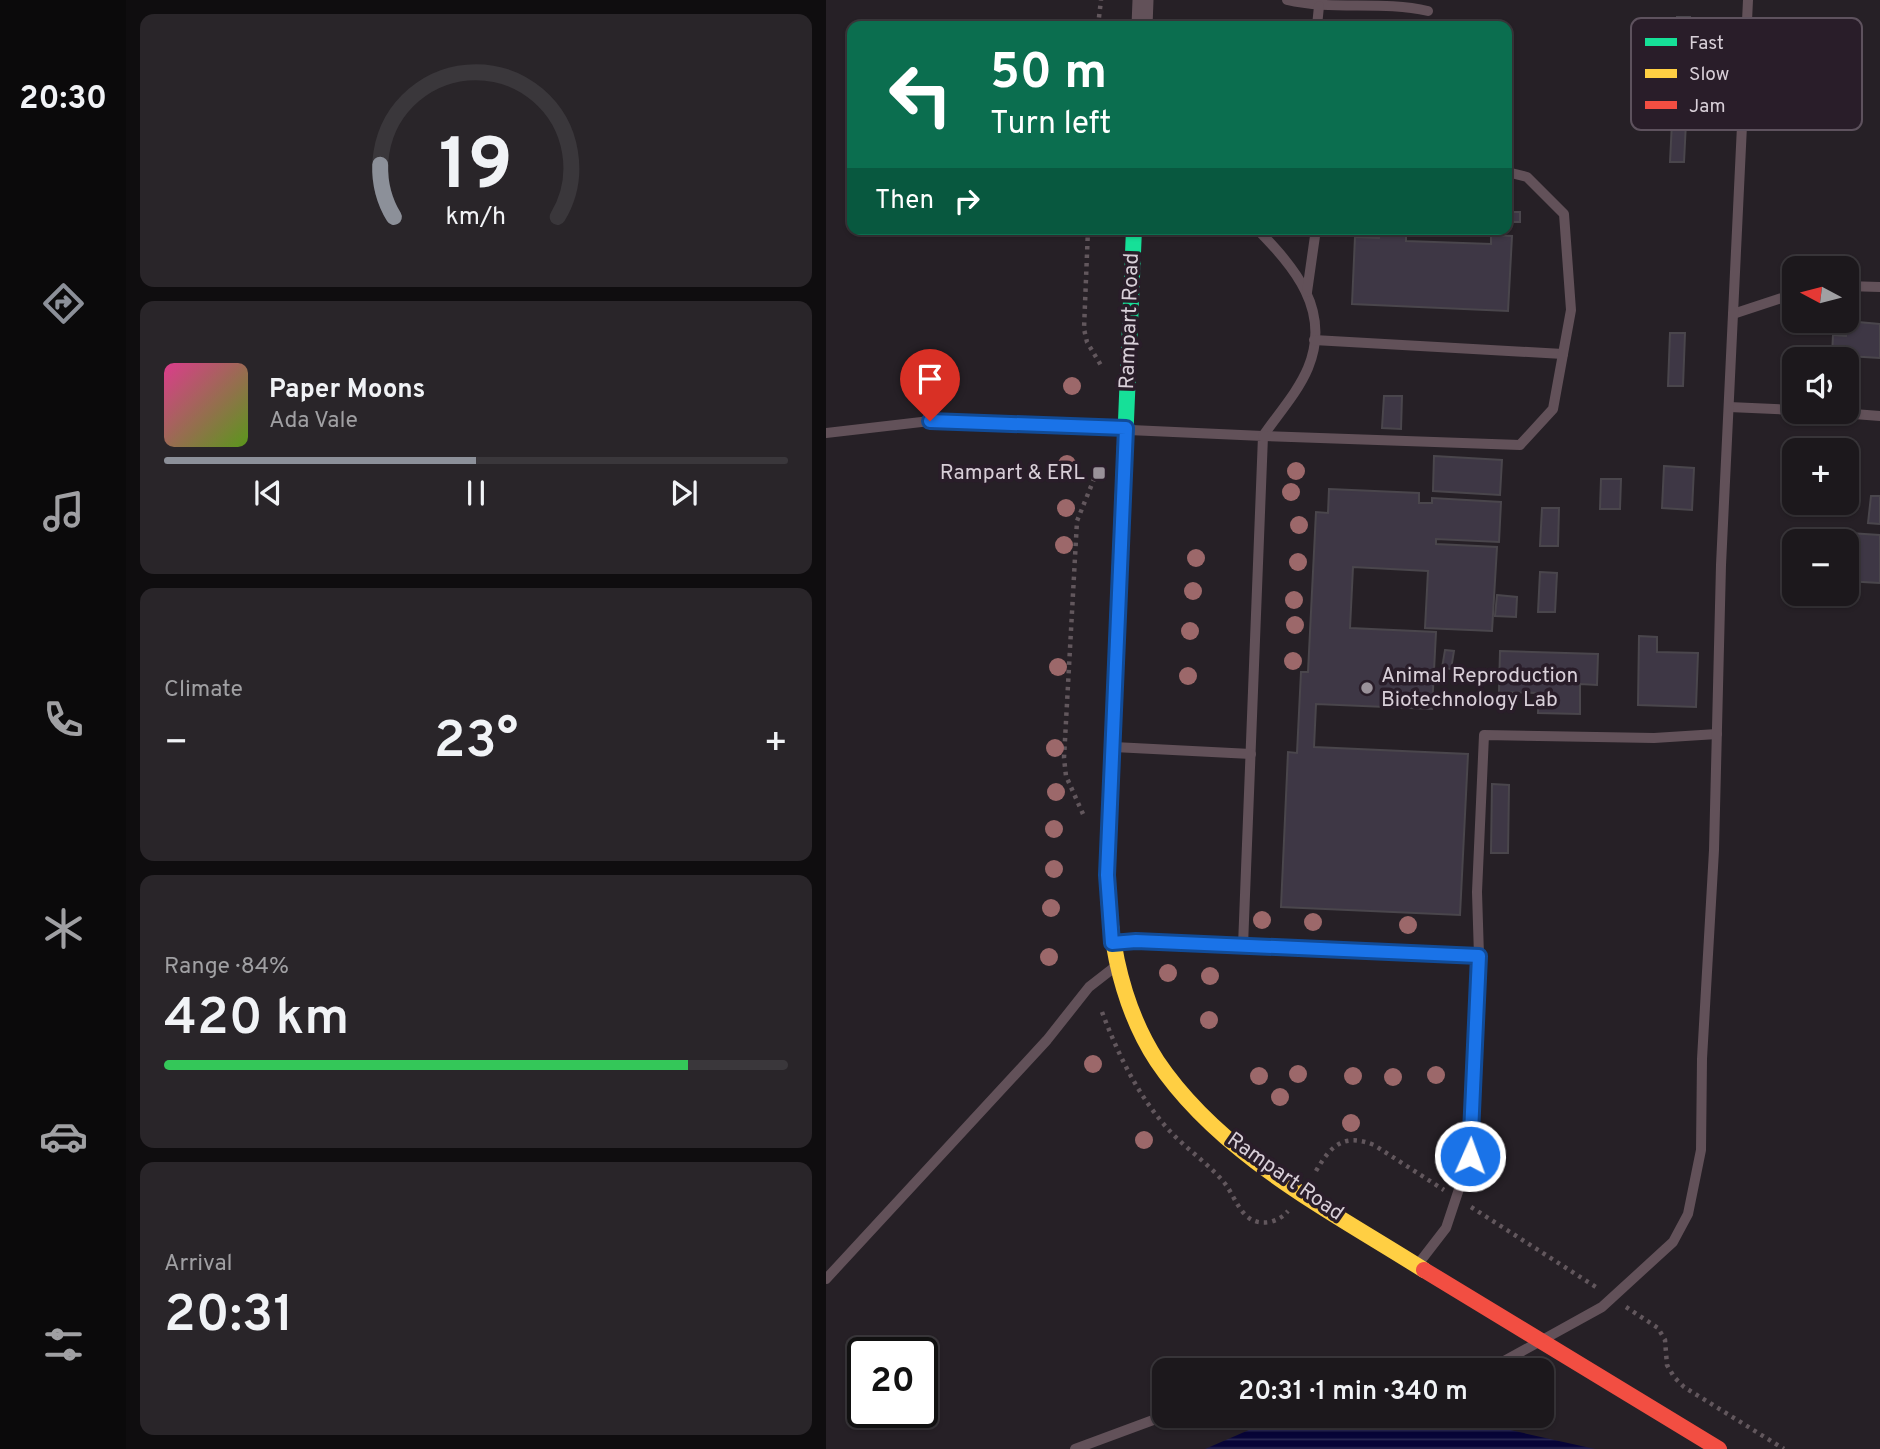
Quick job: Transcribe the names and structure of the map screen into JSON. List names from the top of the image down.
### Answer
{
  "streets": {
    "street": ["Rampart Road"]
  },
  "places": {
    "transit": ["Rampart & ERL"],
    "other": ["Animal Reproduction Biotechnology Lab"]
  },
  "legend": ["Fast", "Slow", "Jam"],
  "north": "left",
  "page": {
    "tabs": "20:30",
    "turn": ["50 m", "Turn left"],
    "then": "Then",
    "map_buttons": ["+", "−"],
    "song": ["Paper Moons", "Ada Vale"],
    "tile": [
      "Climate",
      ["Range · 84%", "420 km"],
      ["Arrival", "20:31"]
    ],
    "heat": ["−", "23°", "+"],
    "limit": "20",
    "trip": "20:31 · 1 min · 340 m",
    "gauge": ["19", "km/h"]
  }
}
